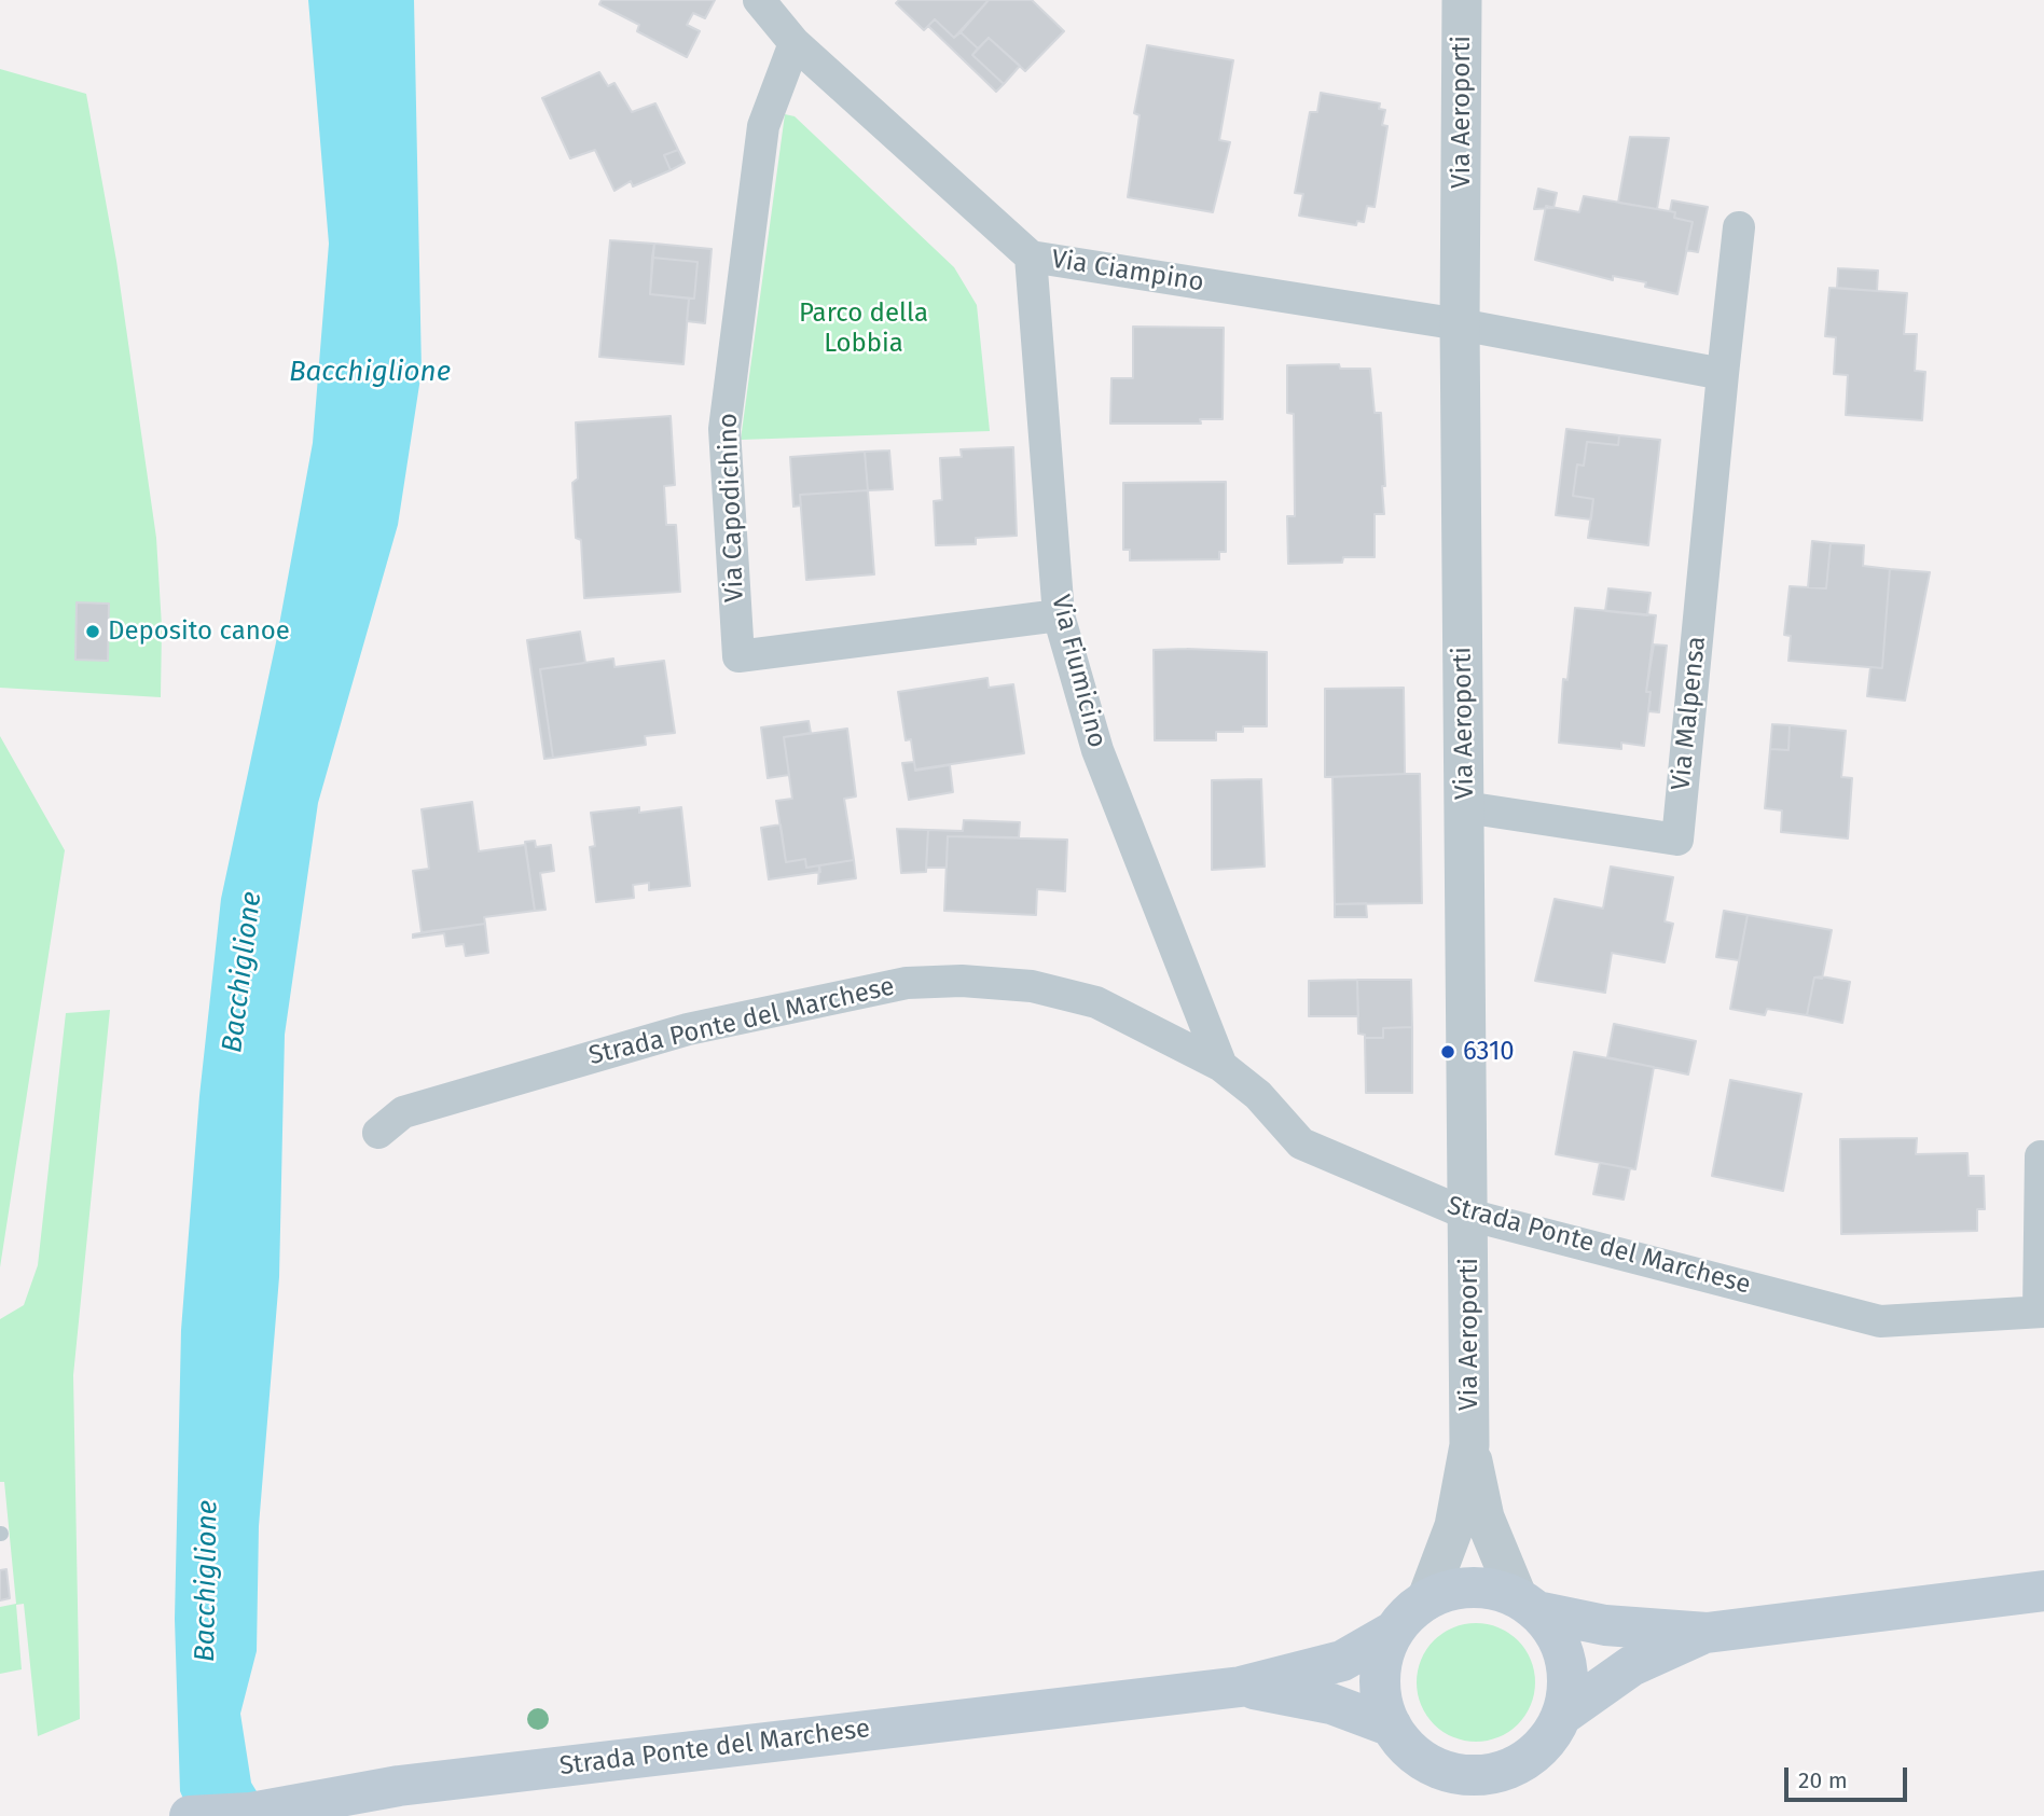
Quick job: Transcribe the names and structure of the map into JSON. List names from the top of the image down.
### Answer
{
  "streets": {
    "main road": ["Strada Ponte del Marchese"],
    "street": [
      "Via Aeroporti",
      "Via Ciampino",
      "Via Capodichino",
      "Via Fiumicino",
      "Via Malpensa"
    ]
  },
  "crossings": [
    ["Via Aeroporti", "Via Ciampino"],
    ["Via Aeroporti", "Via Malpensa"],
    ["Via Aeroporti", "Strada Ponte del Marchese"],
    ["Via Ciampino", "Via Capodichino"],
    ["Via Ciampino", "Via Fiumicino"],
    ["Via Capodichino", "Via Fiumicino"],
    ["Via Fiumicino", "Strada Ponte del Marchese"]
  ],
  "water": ["Bacchiglione"],
  "parks": ["Parco della Lobbia"],
  "places": ["Deposito canoe", "6310"],
  "scale_bar": "20 m"
}
